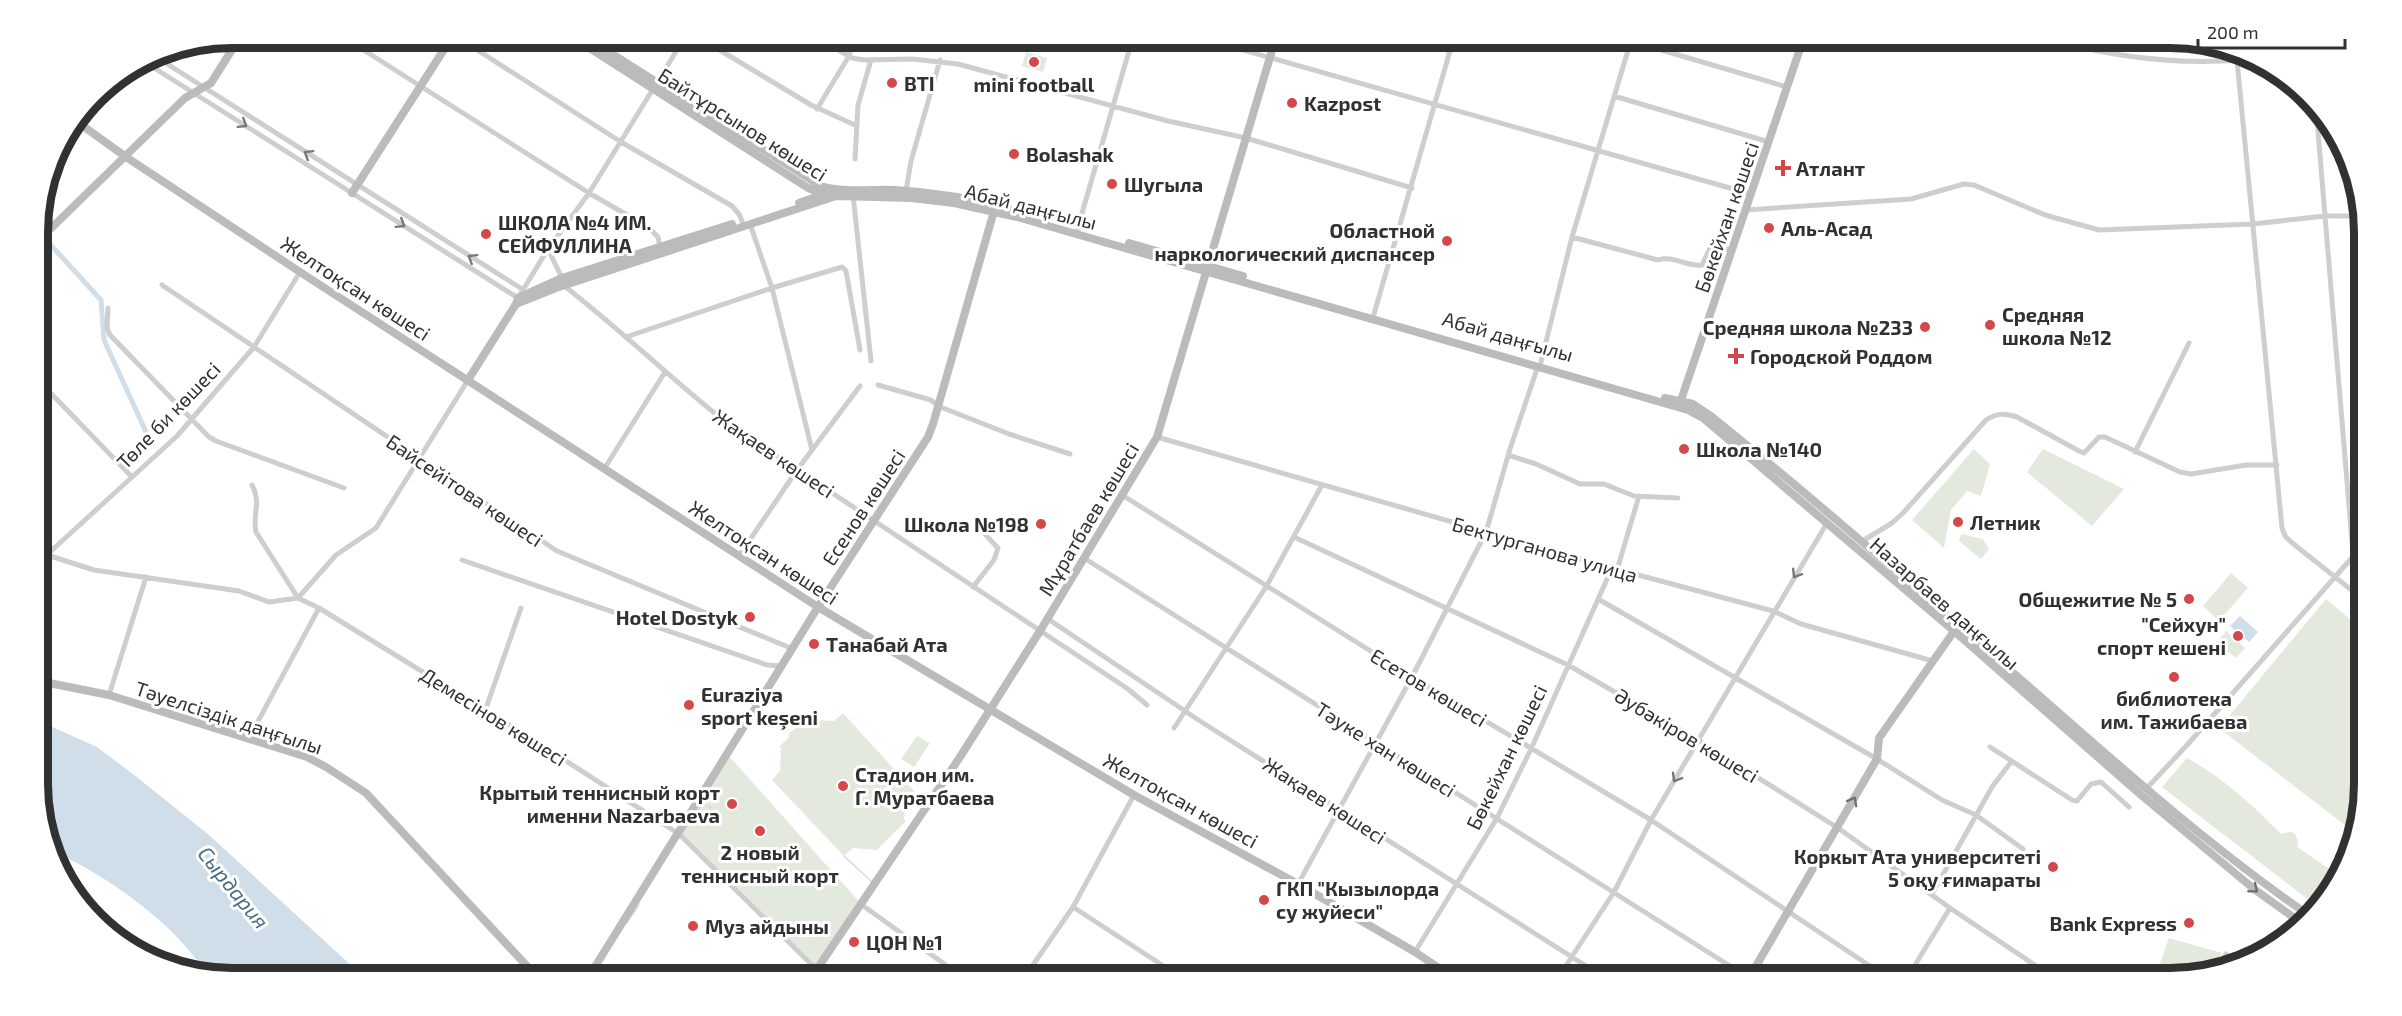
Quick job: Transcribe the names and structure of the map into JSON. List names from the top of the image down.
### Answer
{
  "streets": {
    "street": [
      "Байтұрсынов көшесі",
      "Абай даңғылы",
      "Бөкейхан көшесі",
      "Желтоқсан көшесі",
      "Төле би көшесі",
      "Жақаев көшесі",
      "Байсейітова көшесі",
      "Есенов көшесі",
      "Мұратбаев көшесі",
      "Бектурганова улица",
      "Назарбаев даңғылы",
      "Есетов көшесі",
      "Демесінов көшесі",
      "Тәуелсіздік даңғылы",
      "Әубәкіров көшесі",
      "Тәуке хан көшесі"
    ]
  },
  "crossings": [
    ["Байтұрсынов көшесі", "Абай даңғылы"],
    ["Абай даңғылы", "Жақаев көшесі"],
    ["Абай даңғылы", "Есенов көшесі"],
    ["Абай даңғылы", "Мұратбаев көшесі"],
    ["Абай даңғылы", "Назарбаев даңғылы"],
    ["Бөкейхан көшесі", "Желтоқсан көшесі"],
    ["Бөкейхан көшесі", "Жақаев көшесі"],
    ["Бөкейхан көшесі", "Бектурганова улица"],
    ["Бөкейхан көшесі", "Назарбаев даңғылы"],
    ["Бөкейхан көшесі", "Есетов көшесі"],
    ["Бөкейхан көшесі", "Әубәкіров көшесі"],
    ["Бөкейхан көшесі", "Тәуке хан көшесі"],
    ["Желтоқсан көшесі", "Төле би көшесі"],
    ["Желтоқсан көшесі", "Есенов көшесі"],
    ["Желтоқсан көшесі", "Мұратбаев көшесі"],
    ["Төле би көшесі", "Байсейітова көшесі"],
    ["Жақаев көшесі", "Есенов көшесі"],
    ["Жақаев көшесі", "Мұратбаев көшесі"],
    ["Байсейітова көшесі", "Есенов көшесі"],
    ["Есенов көшесі", "Демесінов көшесі"],
    ["Мұратбаев көшесі", "Бектурганова улица"],
    ["Мұратбаев көшесі", "Есетов көшесі"],
    ["Мұратбаев көшесі", "Демесінов көшесі"],
    ["Мұратбаев көшесі", "Тәуке хан көшесі"]
  ],
  "water": ["Сырдария"],
  "places": {
    "other": [
      "mini football",
      "BTI",
      "Kazpost",
      "Bolashak",
      "Шугыла",
      "Аль-Асад",
      "ШКОЛА №4 ИМ. СЕЙФУЛЛИНА",
      "Областной наркологический диспансер",
      "Средняя школа №12",
      "Средняя школа №233",
      "Школа №140",
      "Летник",
      "Школа №198",
      "Общежитие № 5",
      "Hotel Dostyk",
      "\"Сейхун\" спорт кешені",
      "Танабай Ата",
      "библиотека им. Тажибаева",
      "Euraziya sport keşeni",
      "Стадион им. Г. Муратбаева",
      "Крытый теннисный корт именни Nazarbaeva",
      "2 новый теннисный корт",
      "Коркыт Ата университеті 5 оқу ғимараты",
      "ГКП \"Кызылорда су жуйеси\"",
      "Bank Express",
      "Муз айдыны",
      "ЦОН №1"
    ],
    "health": ["Атлант", "Городской Роддом"]
  },
  "scale_bar": "200 m"
}
